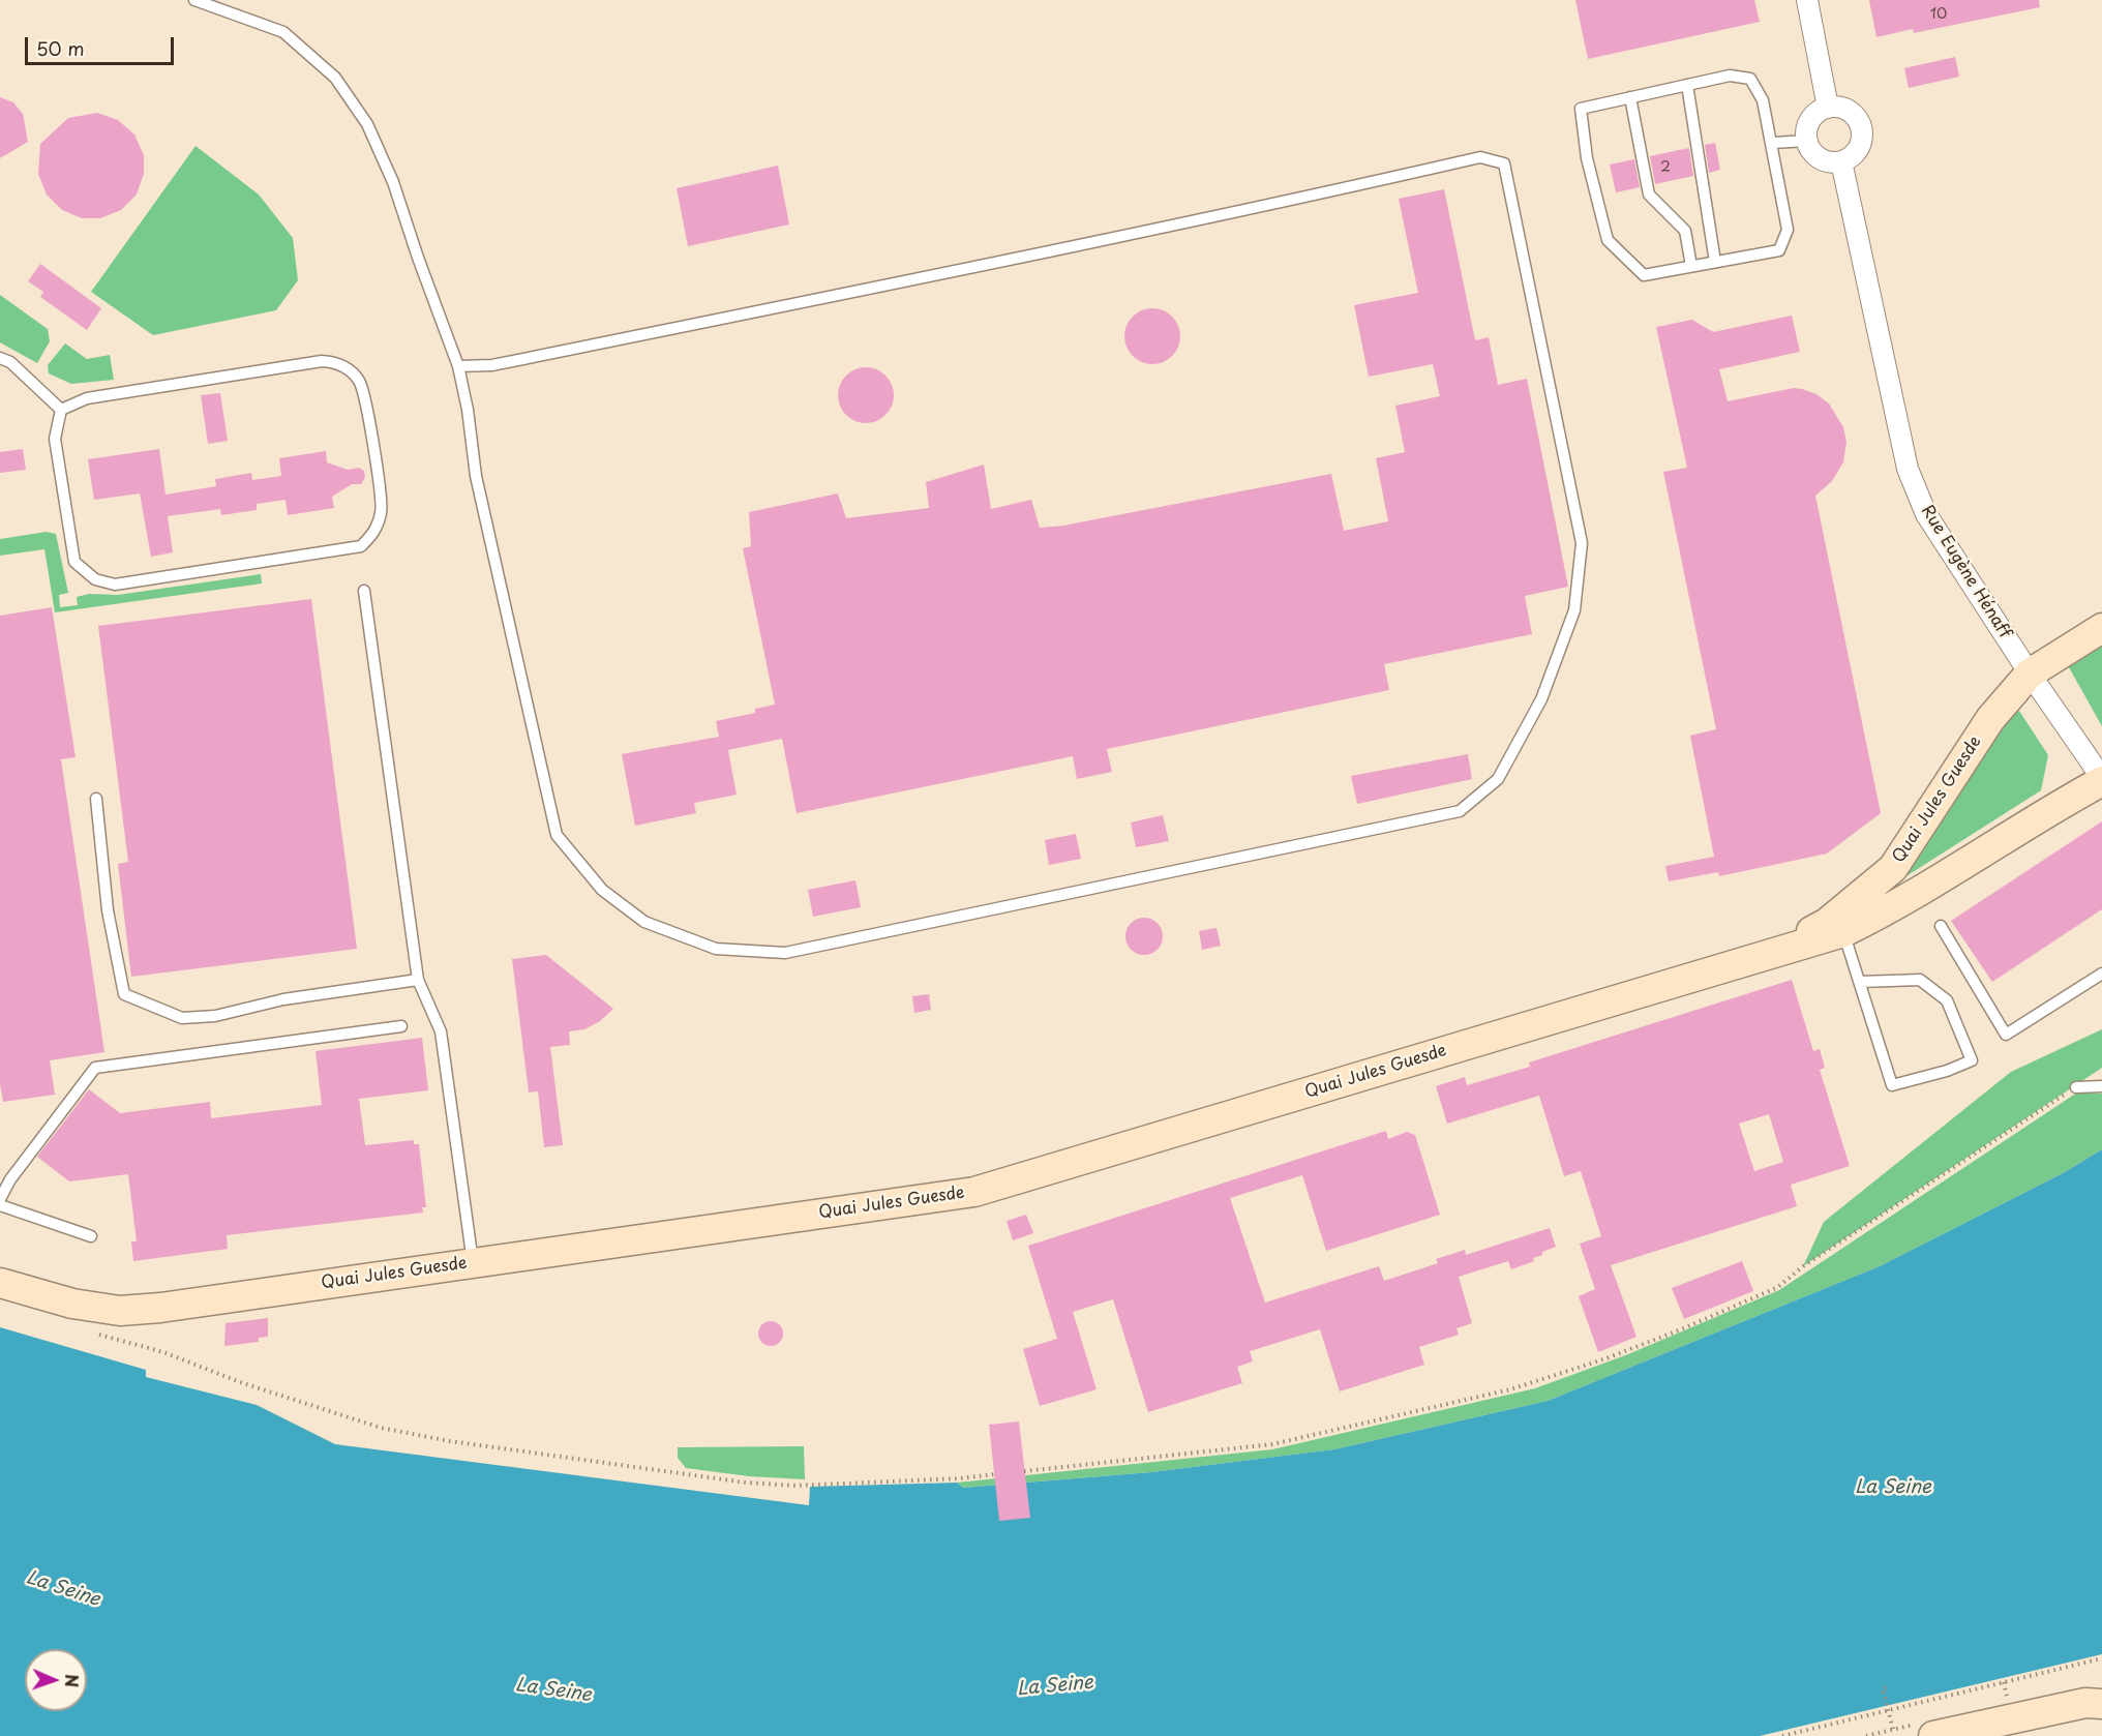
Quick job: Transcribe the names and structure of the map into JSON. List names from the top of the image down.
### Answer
{
  "streets": {
    "main road": ["Quai Jules Guesde"],
    "street": ["Rue Eugène Hénaff"]
  },
  "crossings": [
    ["Rue Eugène Hénaff", "Quai Jules Guesde"]
  ],
  "water": ["La Seine"],
  "house_numbers": ["10", "2"],
  "scale_bar": "50 m",
  "north": "right"
}
